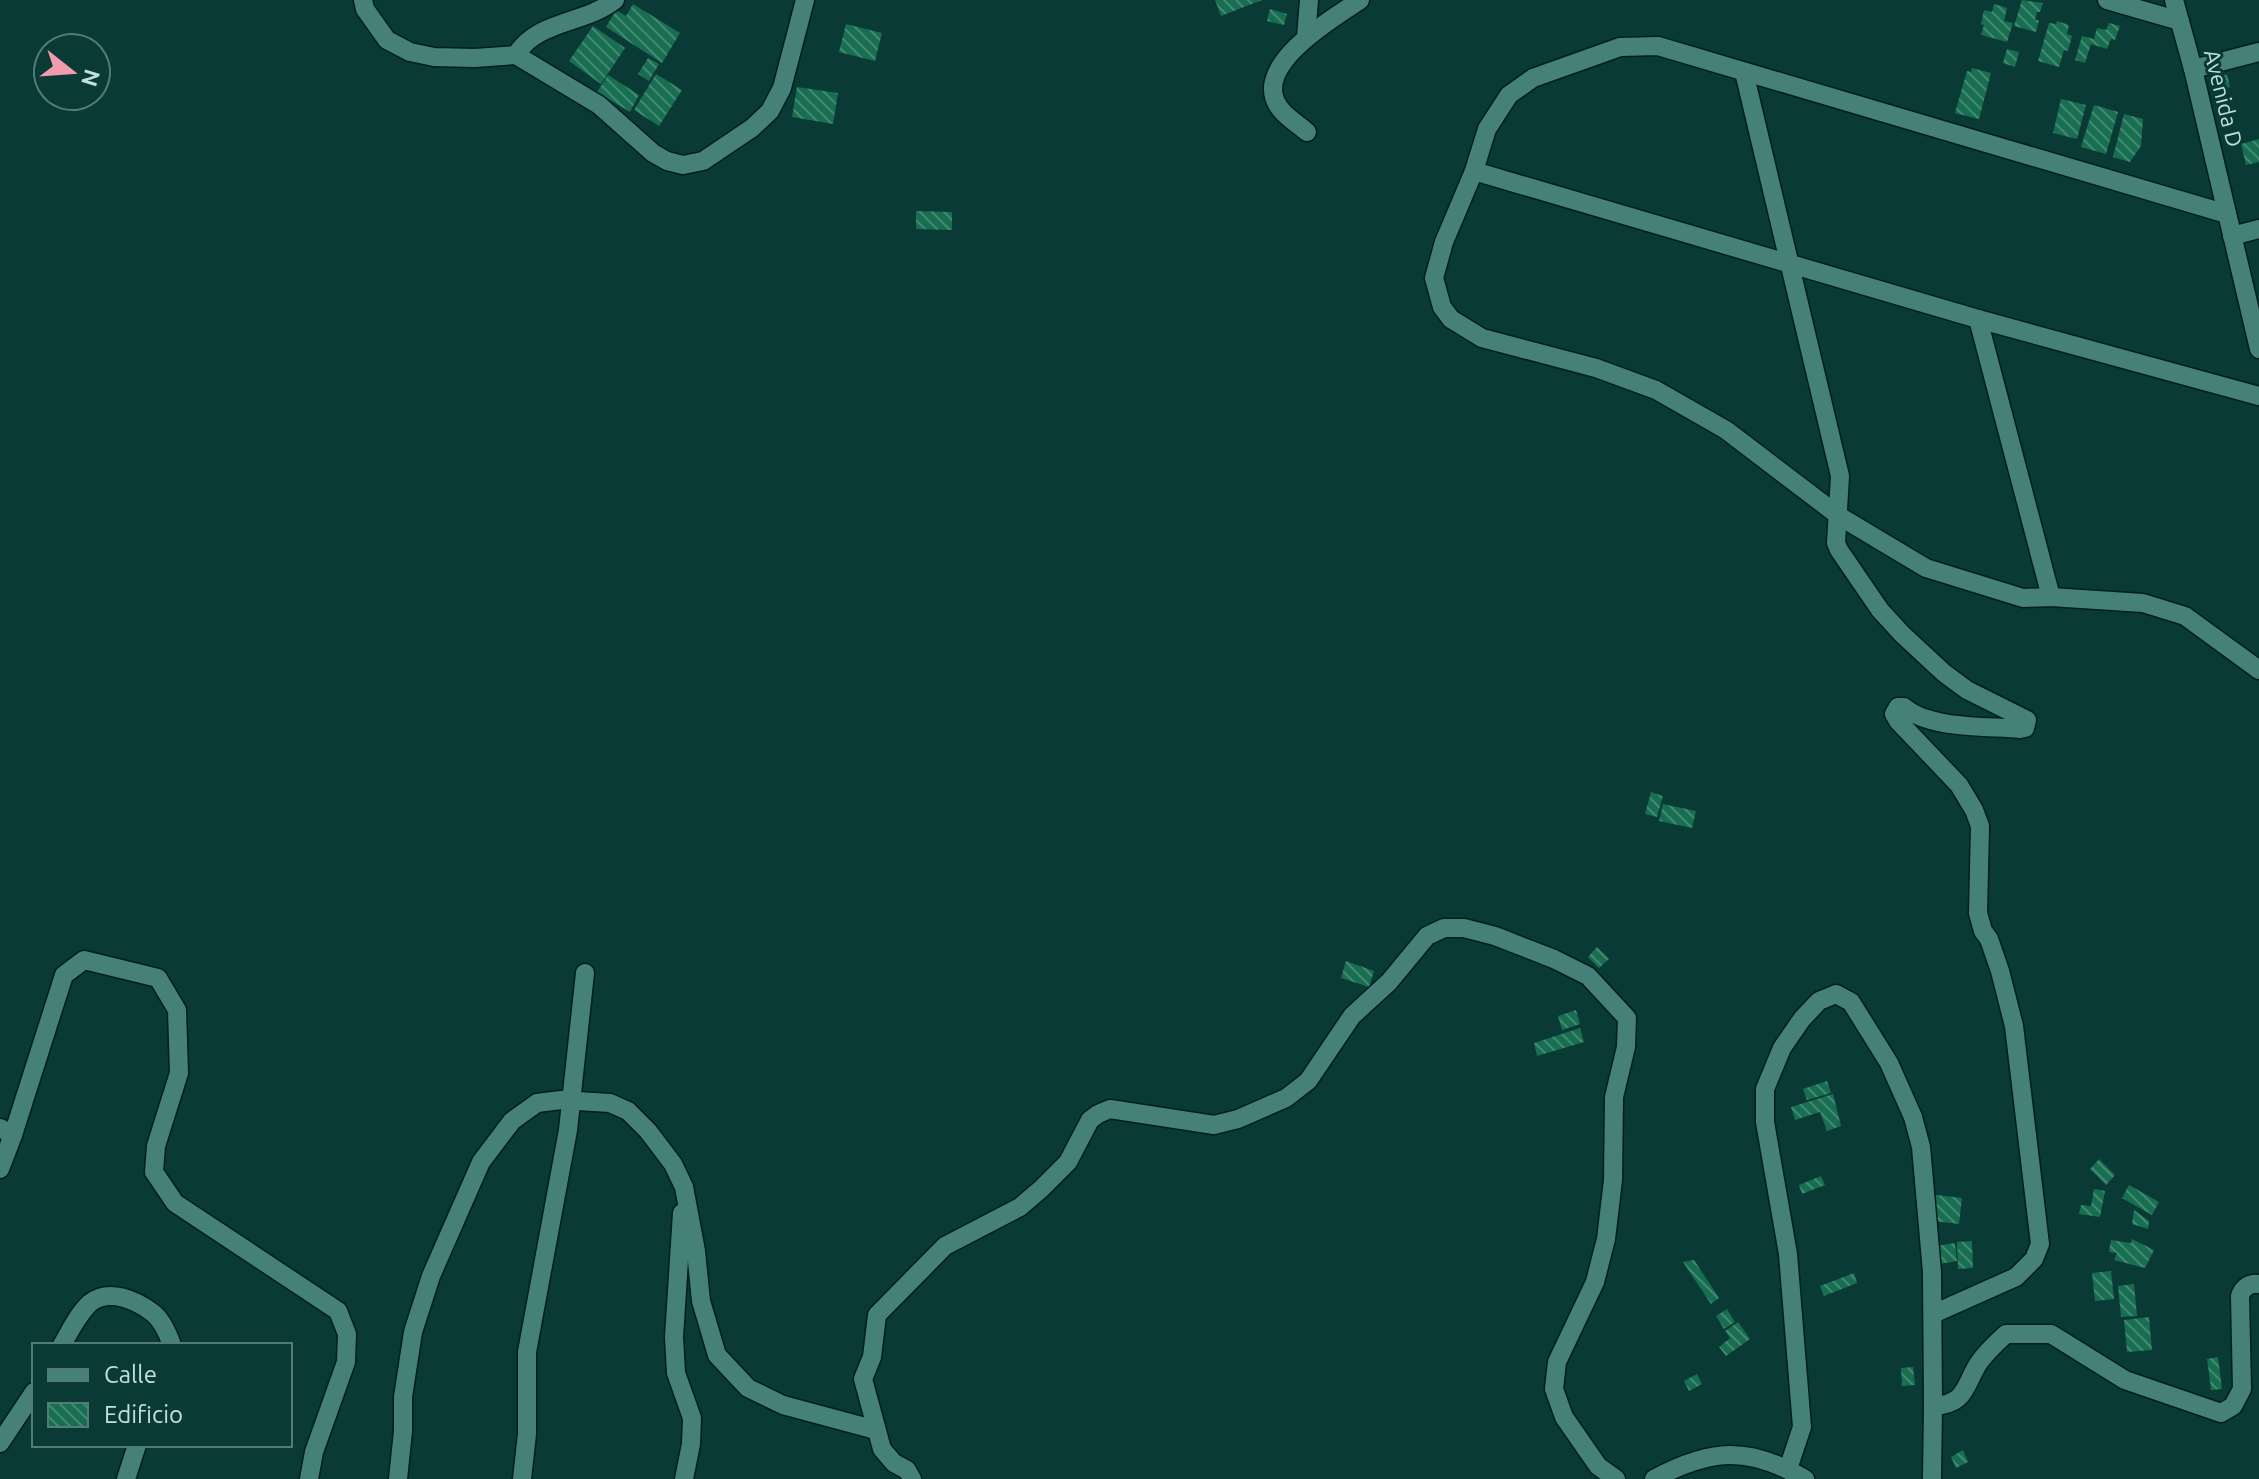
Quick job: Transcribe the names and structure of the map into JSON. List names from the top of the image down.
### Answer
{
  "streets": {
    "street": ["Avenida D"]
  },
  "legend": ["Calle", "Edificio"],
  "north": "right"
}
